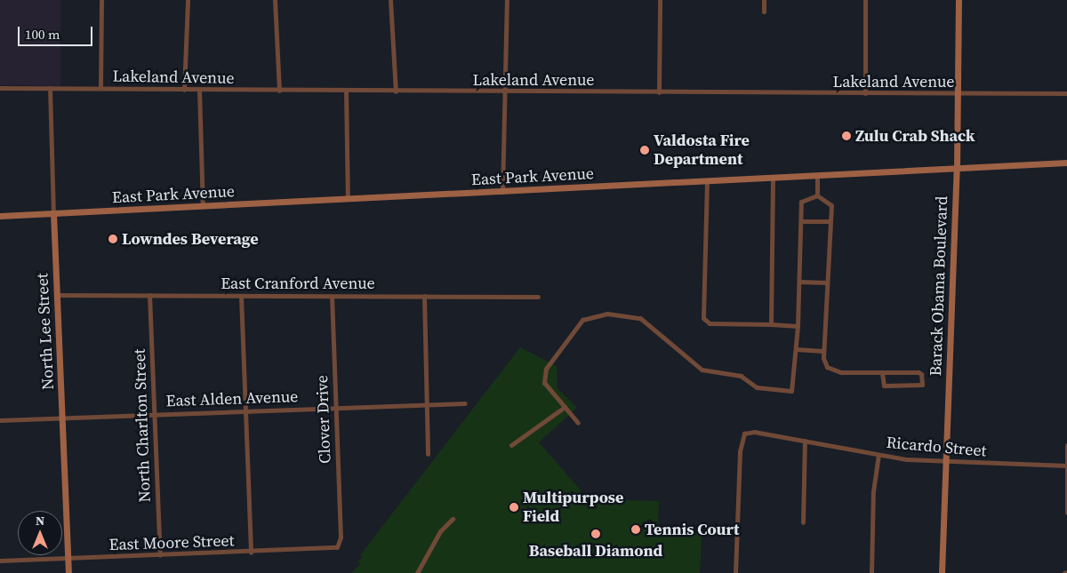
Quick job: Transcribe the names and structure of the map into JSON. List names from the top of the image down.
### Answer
{
  "streets": {
    "main road": ["East Park Avenue", "Barack Obama Boulevard", "North Lee Street"],
    "street": [
      "Lakeland Avenue",
      "East Cranford Avenue",
      "East Alden Avenue",
      "Clover Drive",
      "North Charlton Street",
      "Ricardo Street",
      "East Moore Street"
    ]
  },
  "crossings": [
    ["Lakeland Avenue", "Barack Obama Boulevard"],
    ["Lakeland Avenue", "North Lee Street"],
    ["East Park Avenue", "Barack Obama Boulevard"],
    ["East Park Avenue", "North Lee Street"],
    ["East Cranford Avenue", "North Lee Street"],
    ["East Cranford Avenue", "Clover Drive"],
    ["East Cranford Avenue", "North Charlton Street"],
    ["Barack Obama Boulevard", "Ricardo Street"],
    ["North Lee Street", "East Alden Avenue"],
    ["North Lee Street", "East Moore Street"],
    ["East Alden Avenue", "Clover Drive"],
    ["East Alden Avenue", "North Charlton Street"],
    ["Clover Drive", "East Moore Street"],
    ["North Charlton Street", "East Moore Street"]
  ],
  "places": [
    "Zulu Crab Shack",
    "Valdosta Fire Department",
    "Lowndes Beverage",
    "Multipurpose Field",
    "Tennis Court",
    "Baseball Diamond"
  ],
  "scale_bar": "100 m",
  "north": "top"
}
